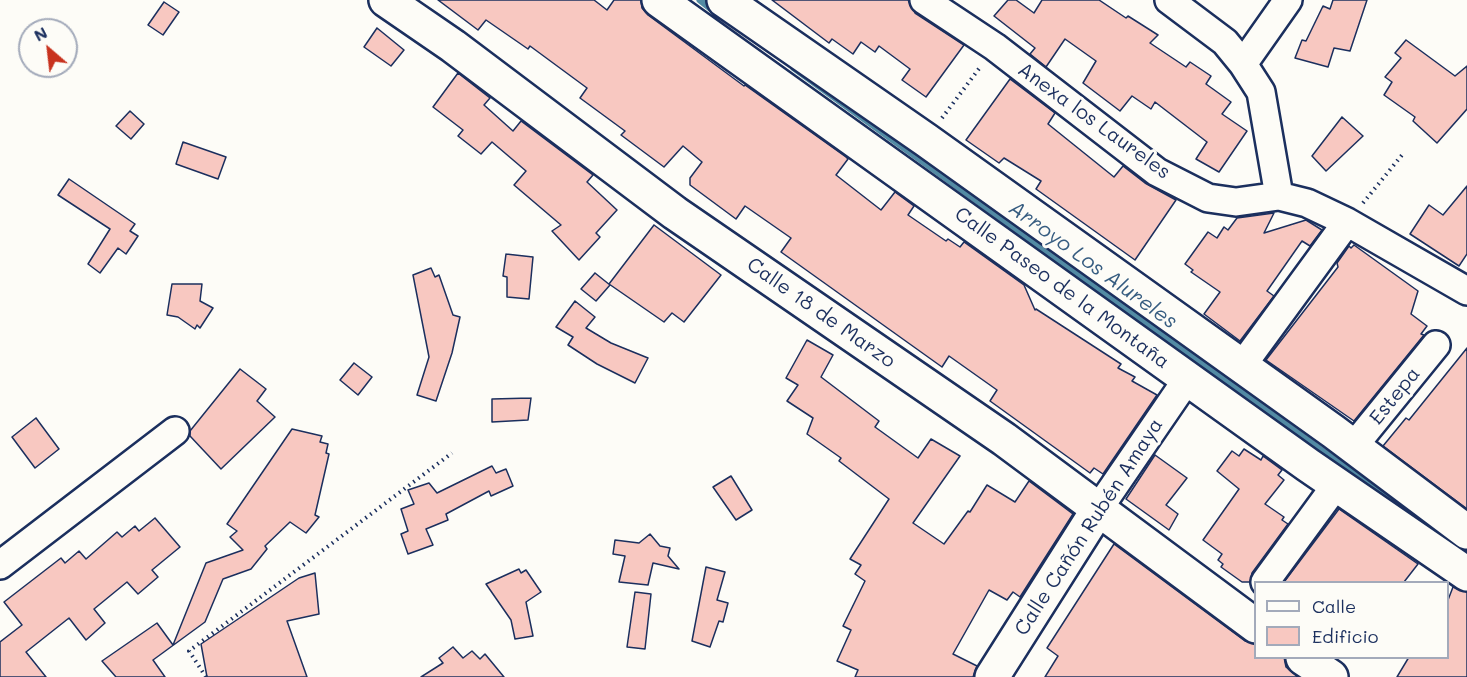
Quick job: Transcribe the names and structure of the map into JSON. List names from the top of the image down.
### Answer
{
  "streets": {
    "main road": ["Calle Paseo de la Montaña", "Calle 18 de Marzo", "Calle Cañón Rubén Amaya"],
    "street": ["Anexa los Laureles", "Estepa"]
  },
  "crossings": [
    ["Calle Paseo de la Montaña", "Estepa"],
    ["Calle Paseo de la Montaña", "Calle Cañón Rubén Amaya"],
    ["Calle 18 de Marzo", "Calle Cañón Rubén Amaya"]
  ],
  "water": ["Arroyo Los Alureles"],
  "legend": ["Calle", "Edificio"],
  "north": "top left"
}
